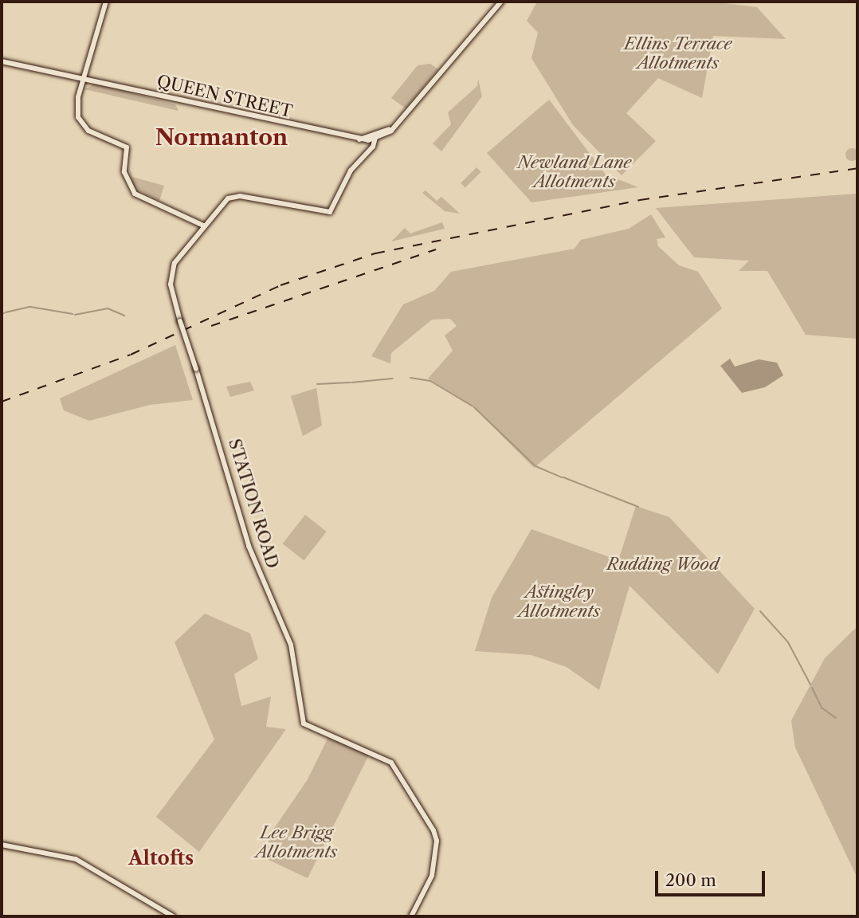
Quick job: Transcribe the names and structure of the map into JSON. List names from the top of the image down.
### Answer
{
  "streets": {
    "street": ["QUEEN STREET", "STATION ROAD"]
  },
  "districts": ["Normanton", "Altofts"],
  "parks": [
    "Ellins Terrace Allotments",
    "Newland Lane Allotments",
    "Rudding Wood",
    "Astingley Allotments",
    "Lee Brigg Allotments"
  ],
  "scale_bar": "200 m"
}
